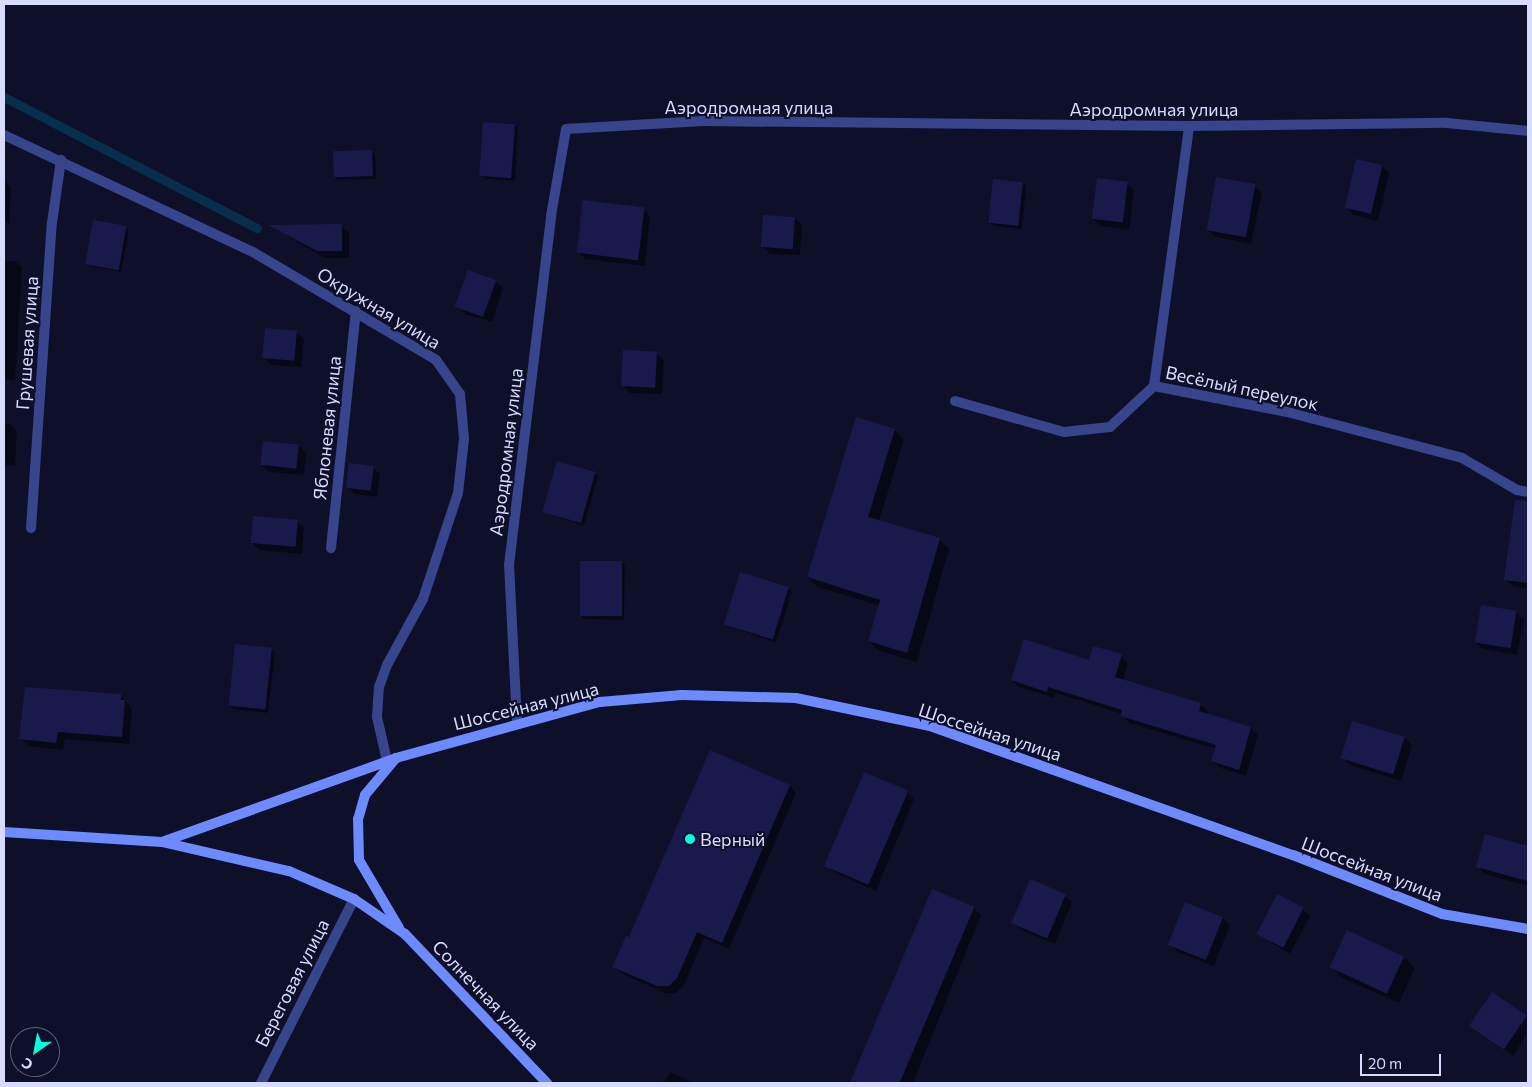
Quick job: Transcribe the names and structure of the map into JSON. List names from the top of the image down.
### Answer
{
  "streets": {
    "main road": ["Шоссейная улица", "Солнечная улица"],
    "street": [
      "Аэродромная улица",
      "Окружная улица",
      "Грушевая улица",
      "Весёлый переулок",
      "Яблоневая улица",
      "Береговая улица"
    ]
  },
  "crossings": [
    ["Аэродромная улица", "Шоссейная улица"],
    ["Окружная улица", "Грушевая улица"],
    ["Окружная улица", "Яблоневая улица"],
    ["Окружная улица", "Шоссейная улица"]
  ],
  "places": ["Верный"],
  "scale_bar": "20 m",
  "north": "bottom left"
}
